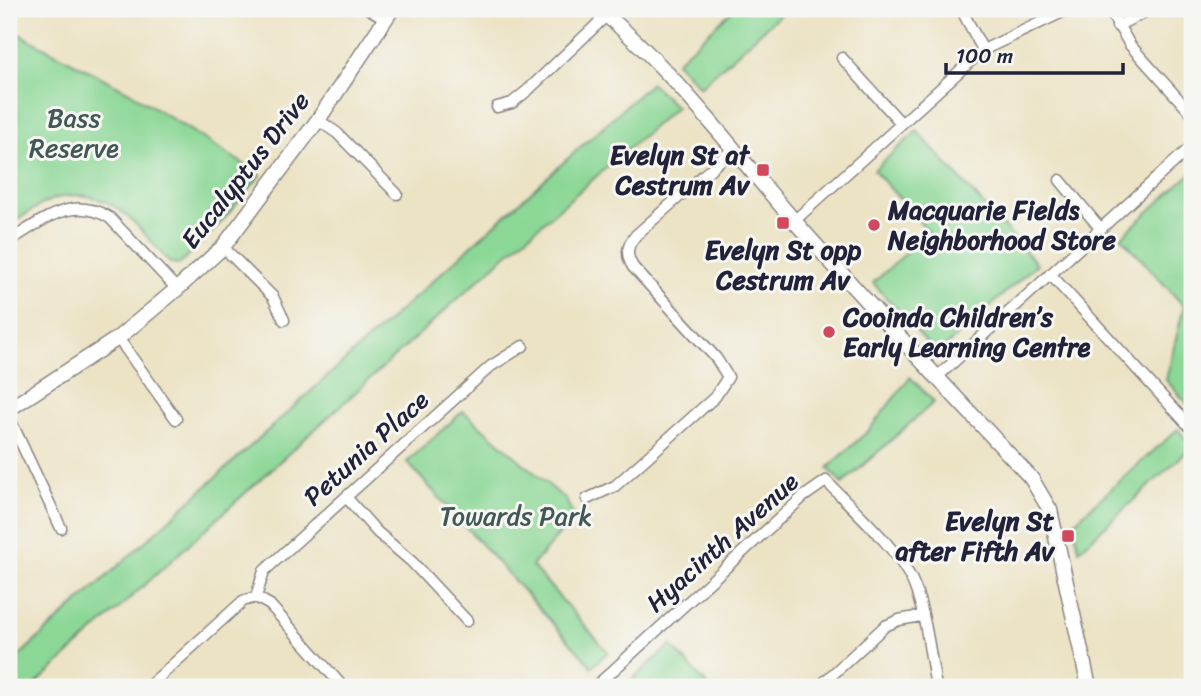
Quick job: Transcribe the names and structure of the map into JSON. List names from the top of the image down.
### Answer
{
  "streets": {
    "street": ["Eucalyptus Drive", "Petunia Place", "Hyacinth Avenue"]
  },
  "parks": ["Bass Reserve", "Towards Park"],
  "places": {
    "transit": ["Evelyn St at Cestrum Av", "Evelyn St opp Cestrum Av", "Evelyn St after Fifth Av"],
    "other": ["Macquarie Fields Neighborhood Store", "Cooinda Children’s Early Learning Centre"]
  },
  "scale_bar": "100 m"
}
